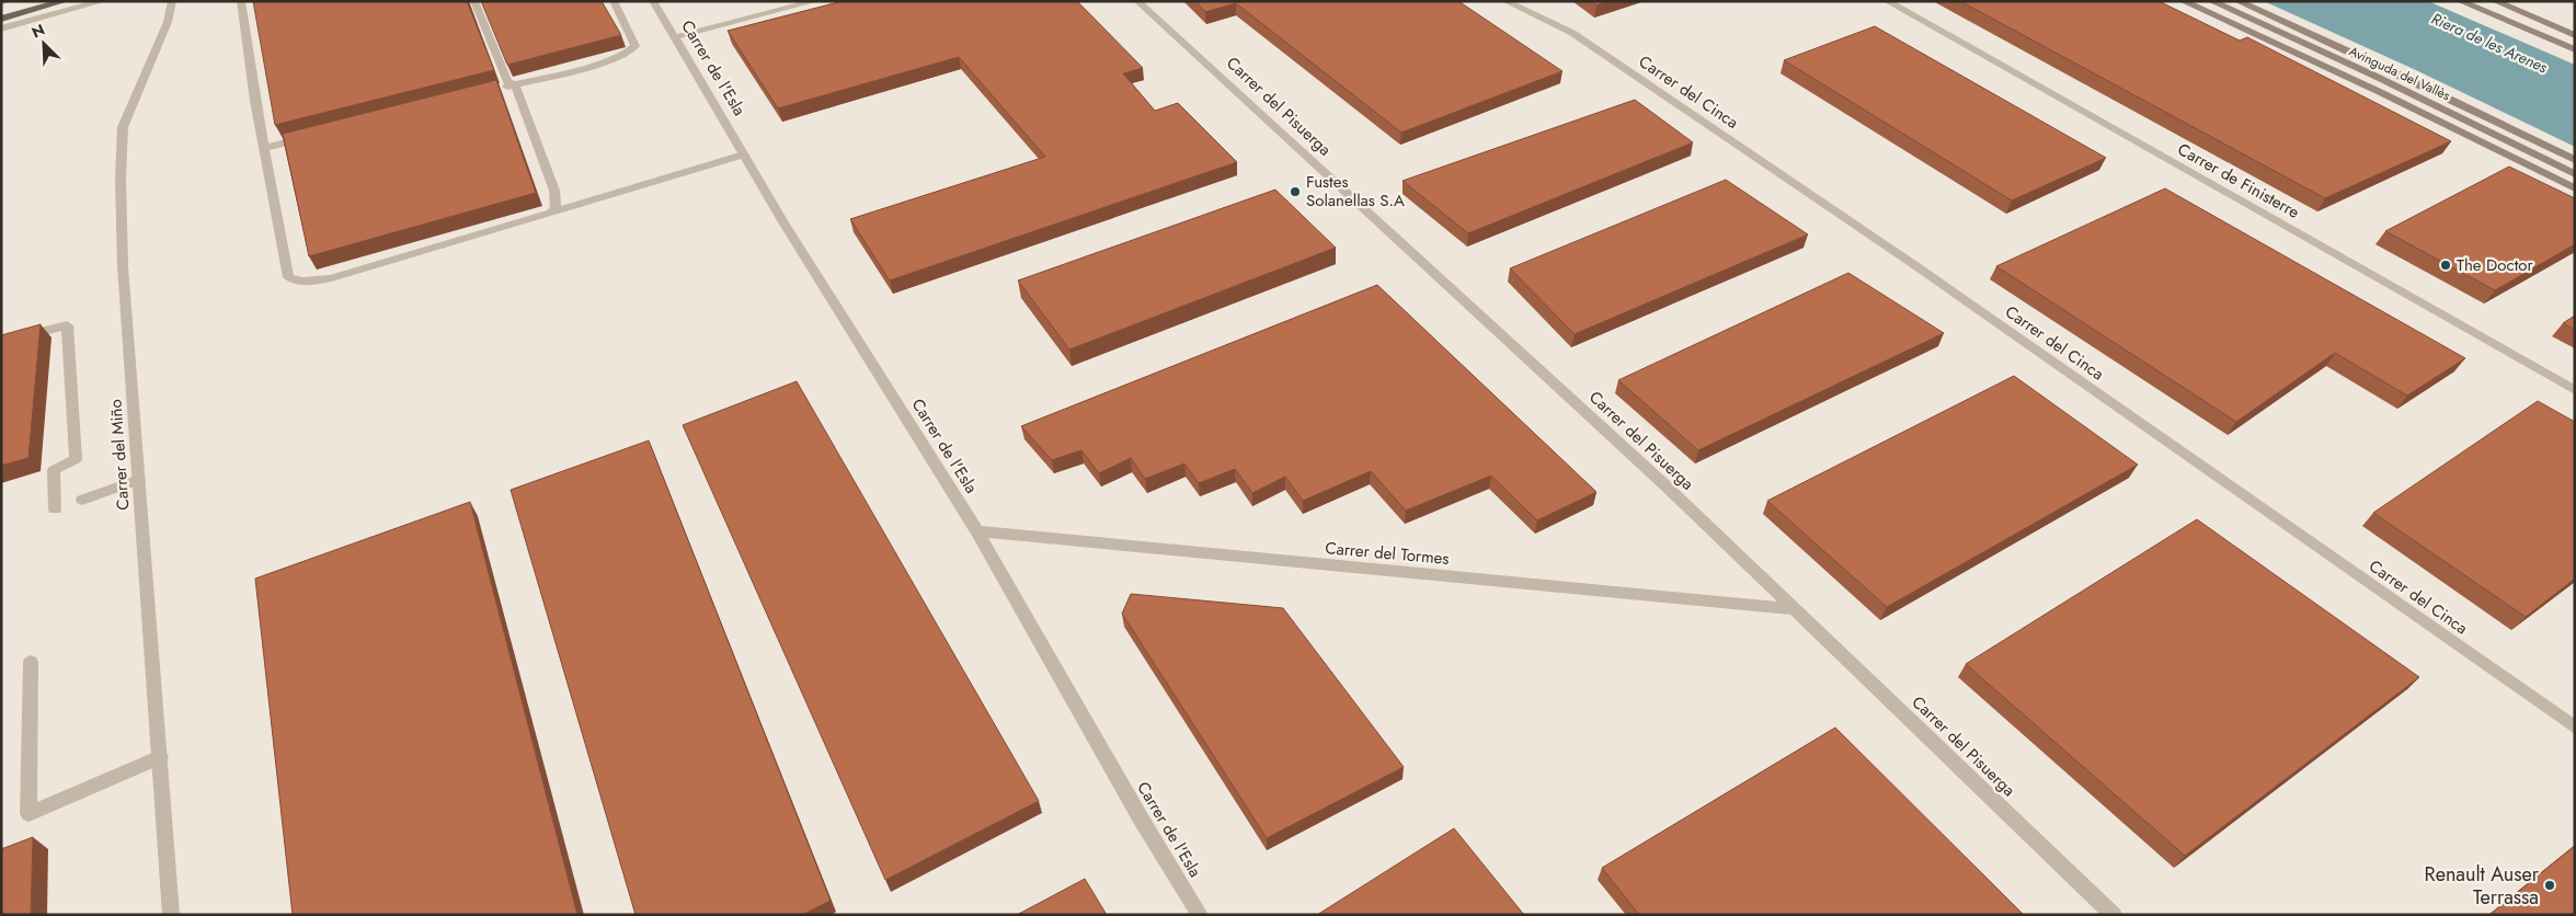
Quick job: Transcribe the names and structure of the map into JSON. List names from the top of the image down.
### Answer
{
  "streets": {
    "main road": ["Avinguda del Vallès"],
    "street": [
      "Carrer de l'Esla",
      "Carrer del Cinca",
      "Carrer del Pisuerga",
      "Carrer de Finisterre",
      "Carrer del Miño",
      "Carrer del Tormes"
    ]
  },
  "crossings": [
    ["Carrer de l'Esla", "Carrer del Tormes"],
    ["Carrer del Pisuerga", "Carrer del Tormes"]
  ],
  "water": ["Riera de les Arenes"],
  "places": ["Fustes Solanellas S.A", "The Doctor", "Renault Auser Terrassa"],
  "north": "top left"
}
